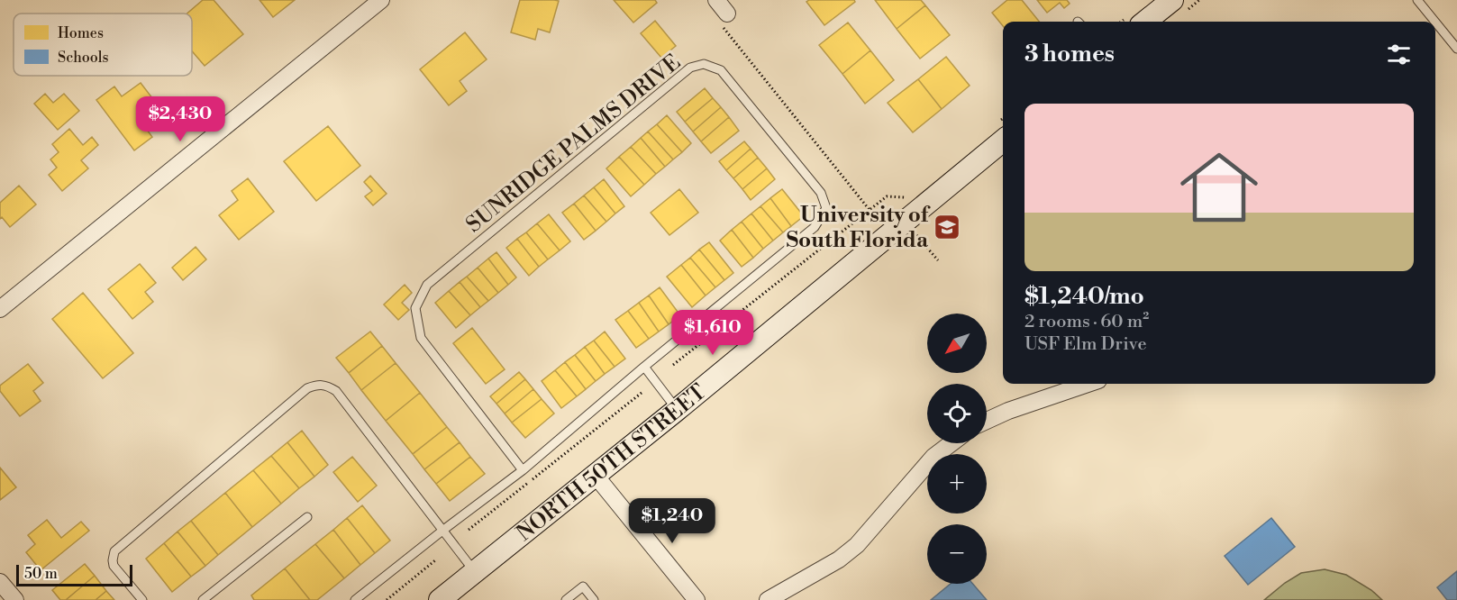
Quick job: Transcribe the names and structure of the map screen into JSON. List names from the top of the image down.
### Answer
{
  "streets": {
    "street": ["NORTH 50TH STREET"],
    "lane": ["SUNRIDGE PALMS DRIVE"]
  },
  "places": {
    "school or university": ["University of South Florida"]
  },
  "legend": ["Homes", "Schools"],
  "scale_bar": "50 m",
  "north": "bottom left",
  "page": {
    "heading": "3 homes",
    "list": [
      {
        "name": "$1,240/mo",
        "note": "2 rooms · 60 m² · USF Elm Drive"
      }
    ],
    "price": ["$2,430", "$1,610", "$1,240"],
    "map_buttons": ["+", "−"],
    "scale": "50 m"
  }
}
